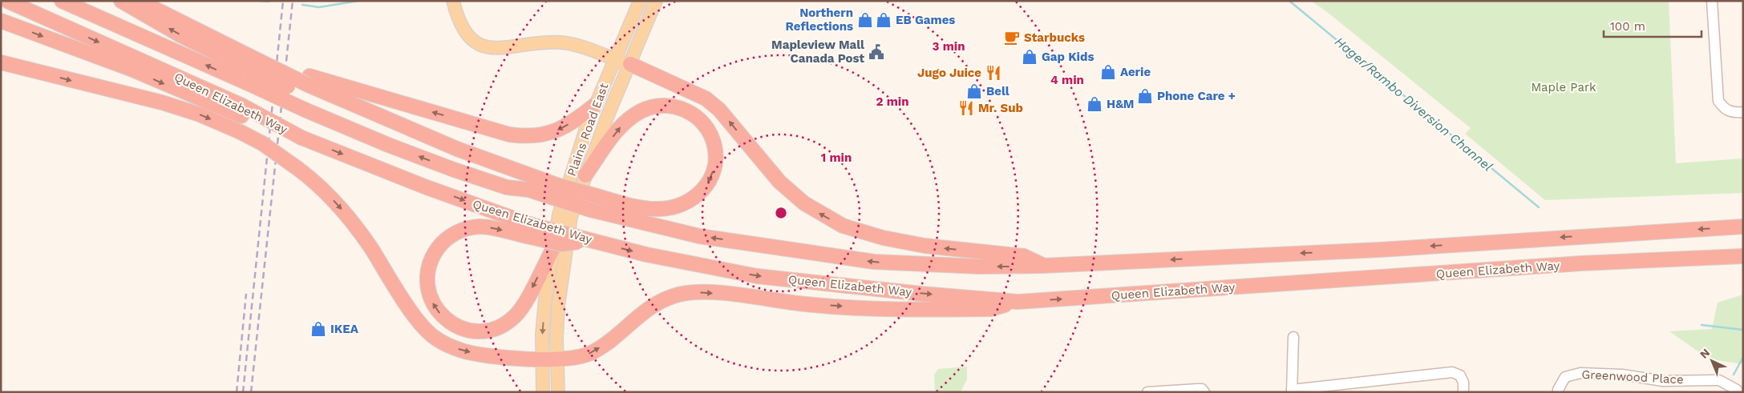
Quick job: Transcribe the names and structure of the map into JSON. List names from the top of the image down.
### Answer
{
  "streets": {
    "highway": ["Queen Elizabeth Way"],
    "main road": ["Plains Road East"],
    "street": ["Greenwood Place"]
  },
  "water": ["Hager/Rambo Diversion Channel"],
  "parks": ["Maple Park"],
  "places": {
    "shop": [
      "Northern Reflections",
      "EB Games",
      "Gap Kids",
      "Aerie",
      "Bell",
      "Phone Care +",
      "H&M",
      "IKEA"
    ],
    "cafe": ["Starbucks"],
    "public building": ["Mapleview Mall Canada Post"],
    "restaurant": ["Jugo Juice", "Mr. Sub"]
  },
  "scale_bar": "100 m",
  "north": "top left",
  "rings": [
    "3 min",
    "4 min",
    "2 min",
    "1 min"
  ]
}
